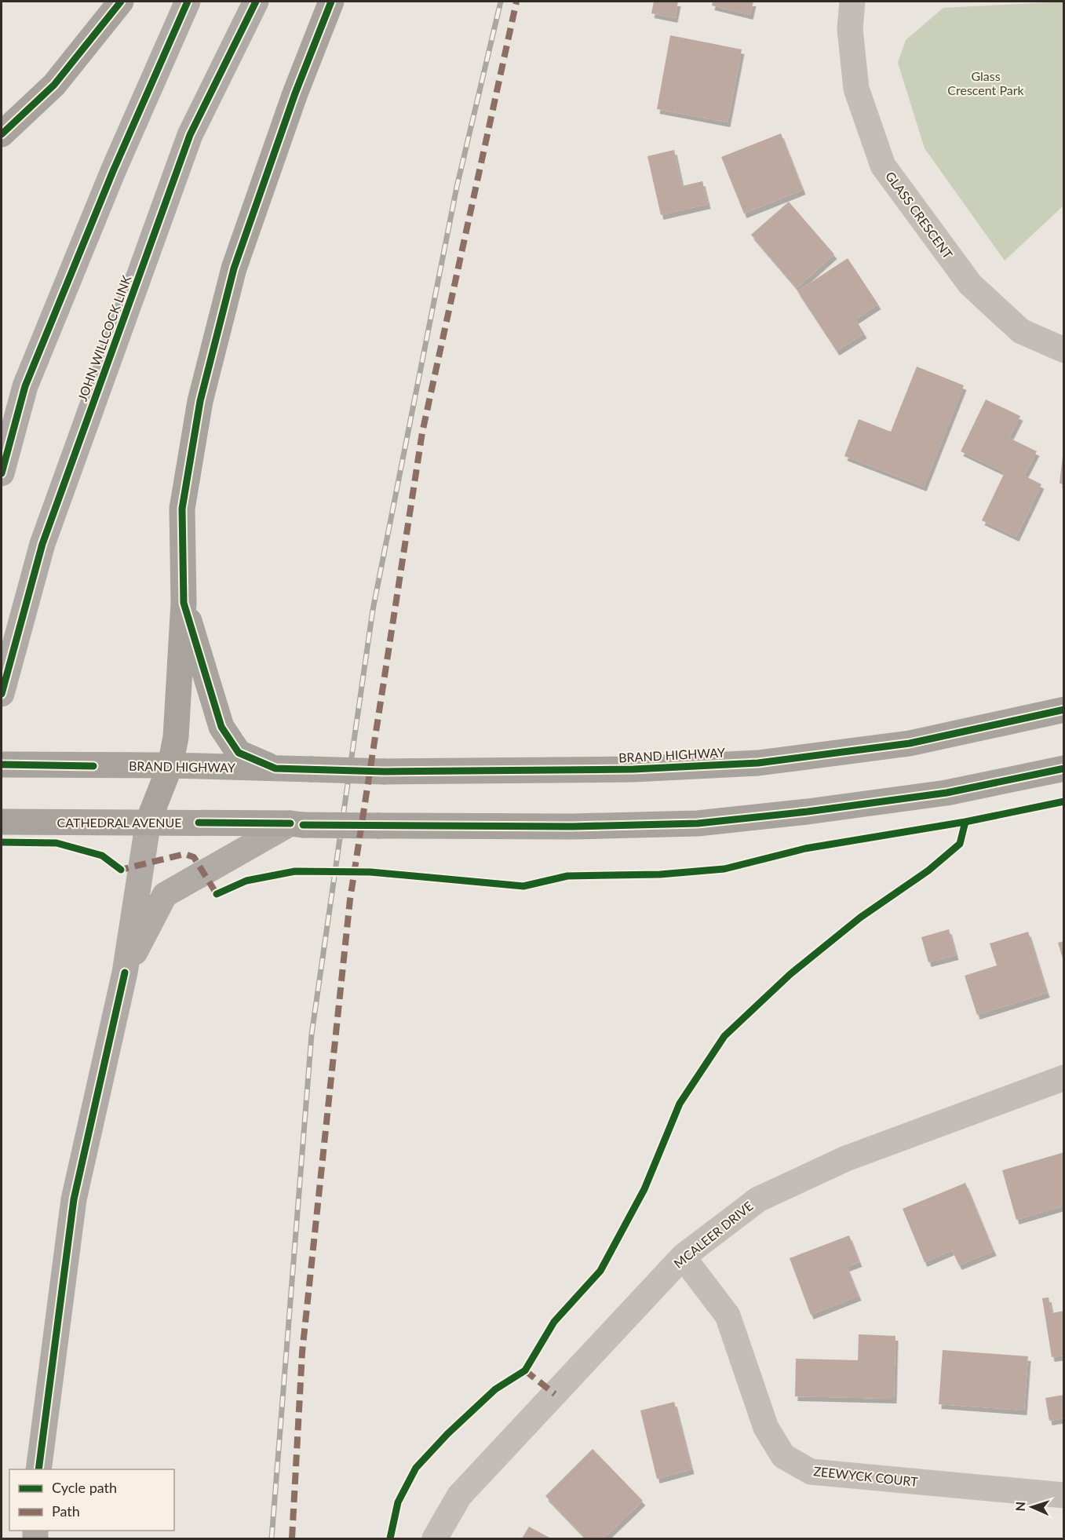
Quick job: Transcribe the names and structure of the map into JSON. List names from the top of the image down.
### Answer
{
  "streets": {
    "highway": ["BRAND HIGHWAY", "CATHEDRAL AVENUE"],
    "main road": ["JOHN WILLCOCK LINK"],
    "street": ["GLASS CRESCENT", "MCALEER DRIVE", "ZEEWYCK COURT"]
  },
  "crossings": [
    ["MCALEER DRIVE", "ZEEWYCK COURT"]
  ],
  "parks": ["Glass Crescent Park"],
  "legend": ["Cycle path", "Path"],
  "north": "left"
}
